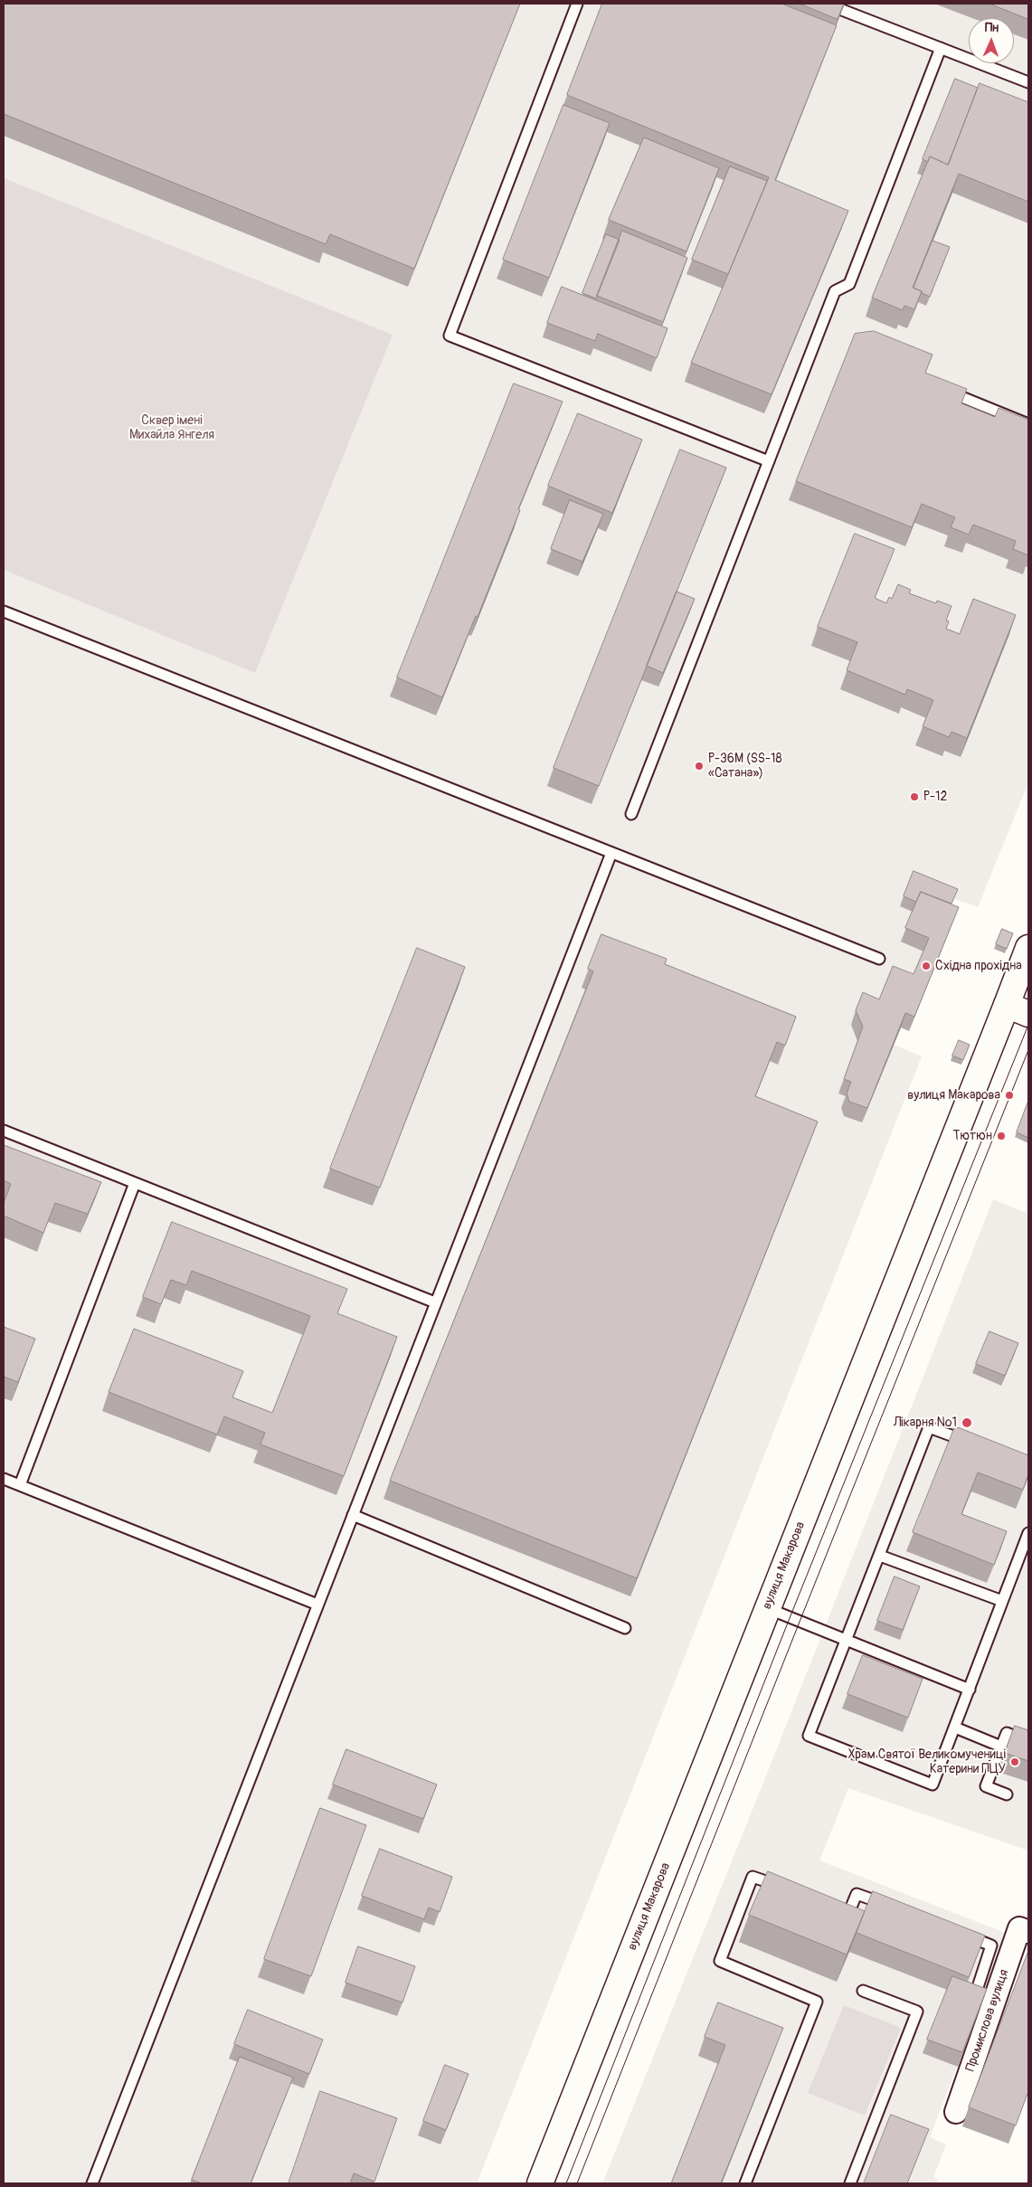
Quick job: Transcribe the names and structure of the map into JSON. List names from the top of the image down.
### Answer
{
  "streets": {
    "main road": ["вулиця Макарова"],
    "street": ["Промислова вулиця"]
  },
  "parks": ["Сквер імені Михайла Янгеля"],
  "places": [
    "Р-36М (SS-18 «Сатана»)",
    "Р-12",
    "Східна прохідна",
    "вулиця Макарова",
    "Тютюн",
    "Лікарня №1",
    "Храм Святої Великомучениці Катерини ПЦУ"
  ],
  "north": "top"
}
